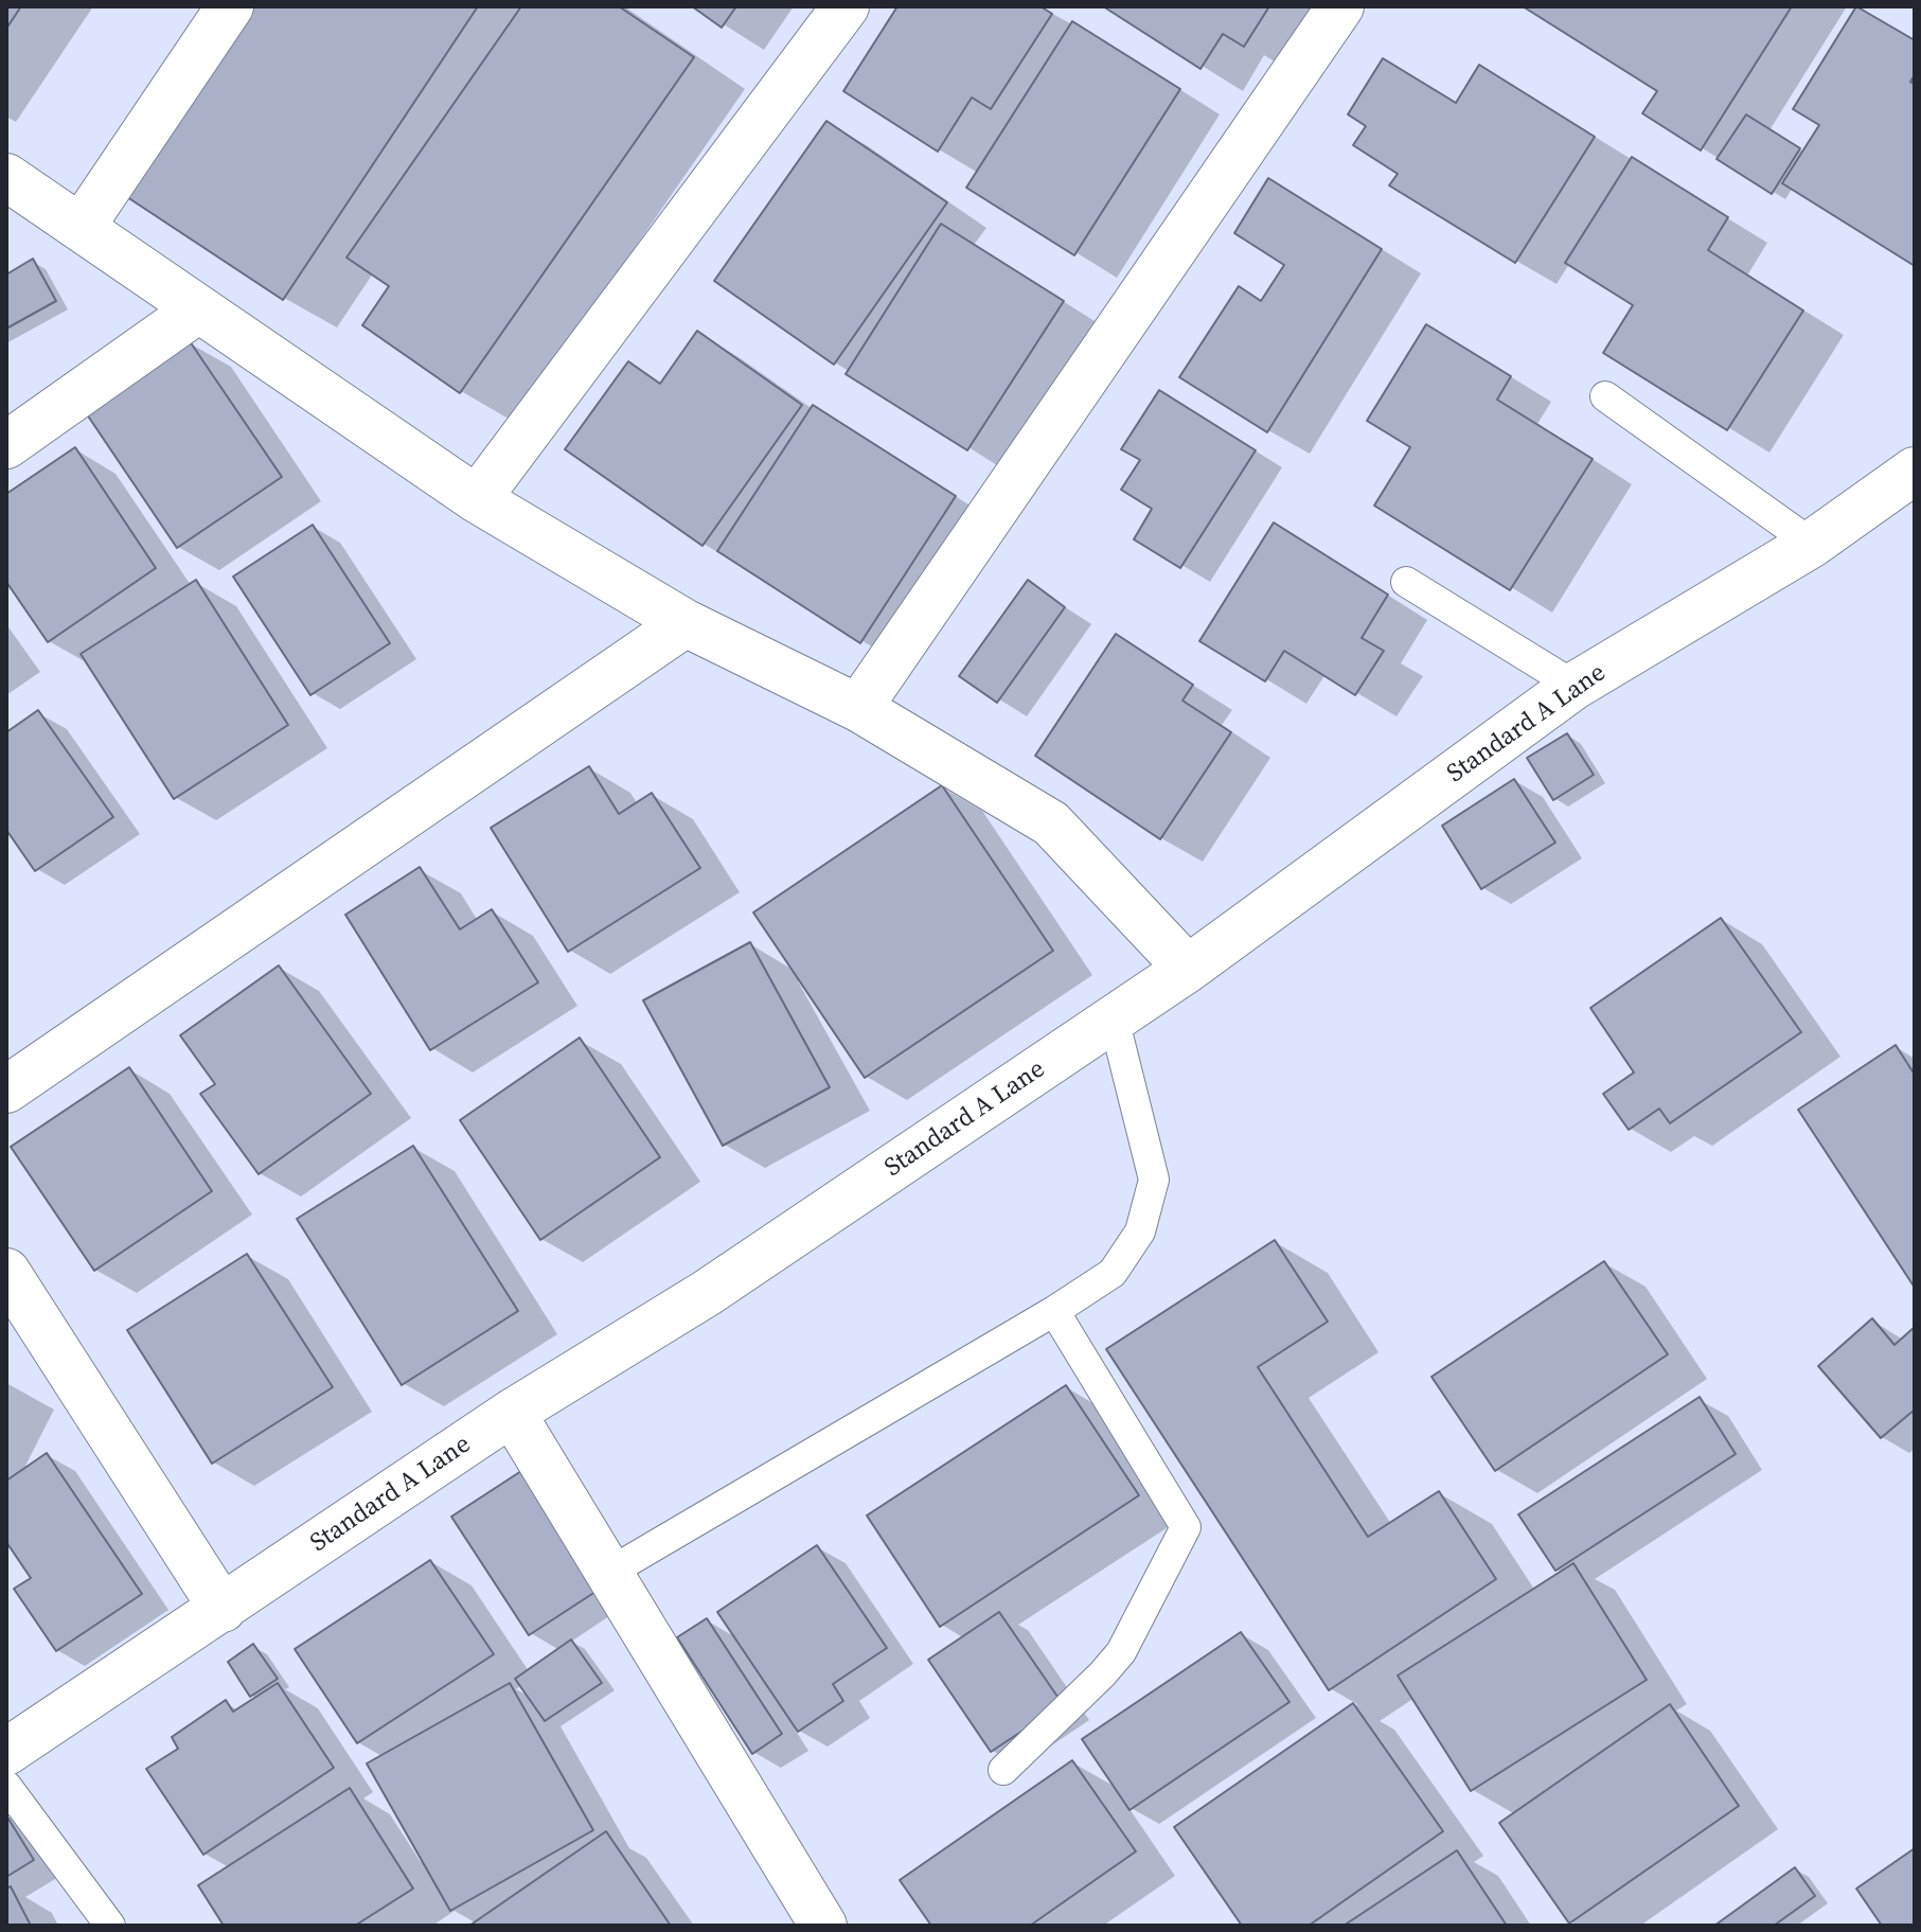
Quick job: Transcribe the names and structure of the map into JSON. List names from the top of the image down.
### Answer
{
  "streets": {
    "street": ["Standard A Lane"]
  }
}
